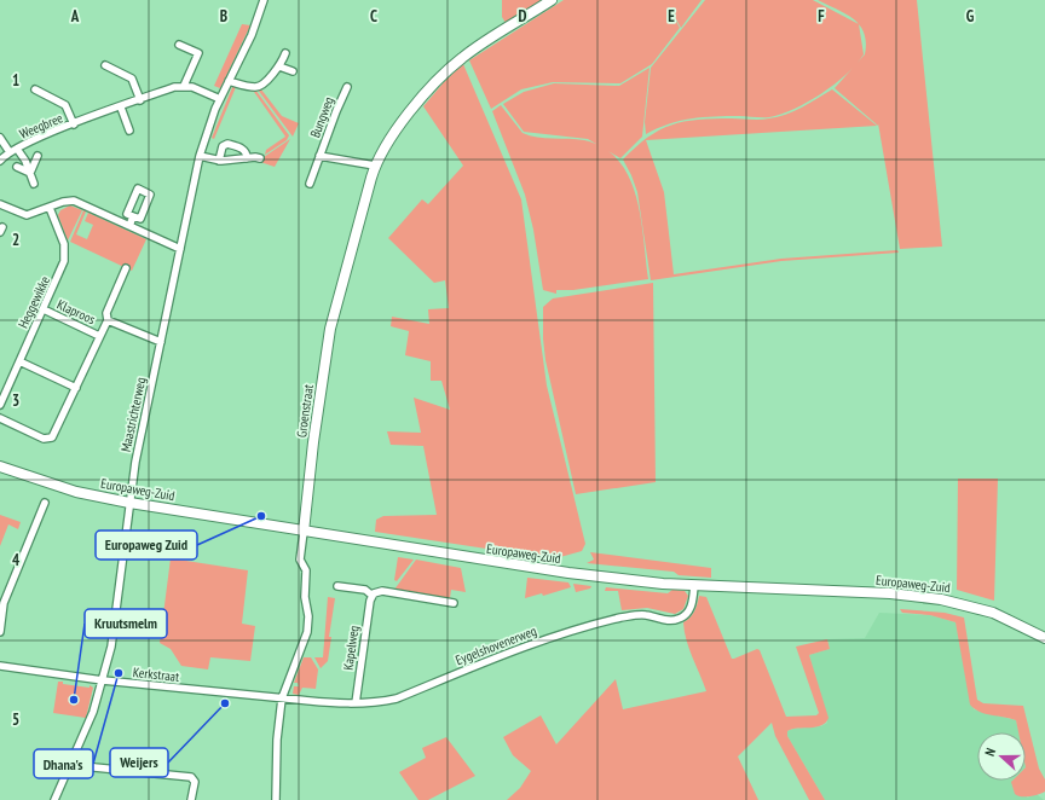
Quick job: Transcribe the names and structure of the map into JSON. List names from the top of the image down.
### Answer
{
  "streets": {
    "street": [
      "Bungweg",
      "Weegbree",
      "Heggewikke",
      "Klaproos",
      "Groenstraat",
      "Maastrichterweg",
      "Europaweg-Zuid",
      "Eygelshovenerweg",
      "Kapelweg",
      "Kerkstraat"
    ]
  },
  "crossings": [
    ["Bungweg", "Groenstraat"],
    ["Heggewikke", "Klaproos"],
    ["Groenstraat", "Europaweg-Zuid"],
    ["Groenstraat", "Eygelshovenerweg"],
    ["Groenstraat", "Kerkstraat"],
    ["Maastrichterweg", "Europaweg-Zuid"],
    ["Maastrichterweg", "Kerkstraat"],
    ["Europaweg-Zuid", "Eygelshovenerweg"],
    ["Eygelshovenerweg", "Kapelweg"],
    ["Eygelshovenerweg", "Kerkstraat"]
  ],
  "places": [
    "Europaweg Zuid",
    "Dhana's",
    "Kruutsmelm",
    "Weijers"
  ],
  "north": "left",
  "grid": {
    "columns": [
      "A",
      "B",
      "C",
      "D",
      "E",
      "F",
      "G"
    ],
    "rows": [
      "1",
      "2",
      "3",
      "4",
      "5"
    ]
  }
}
